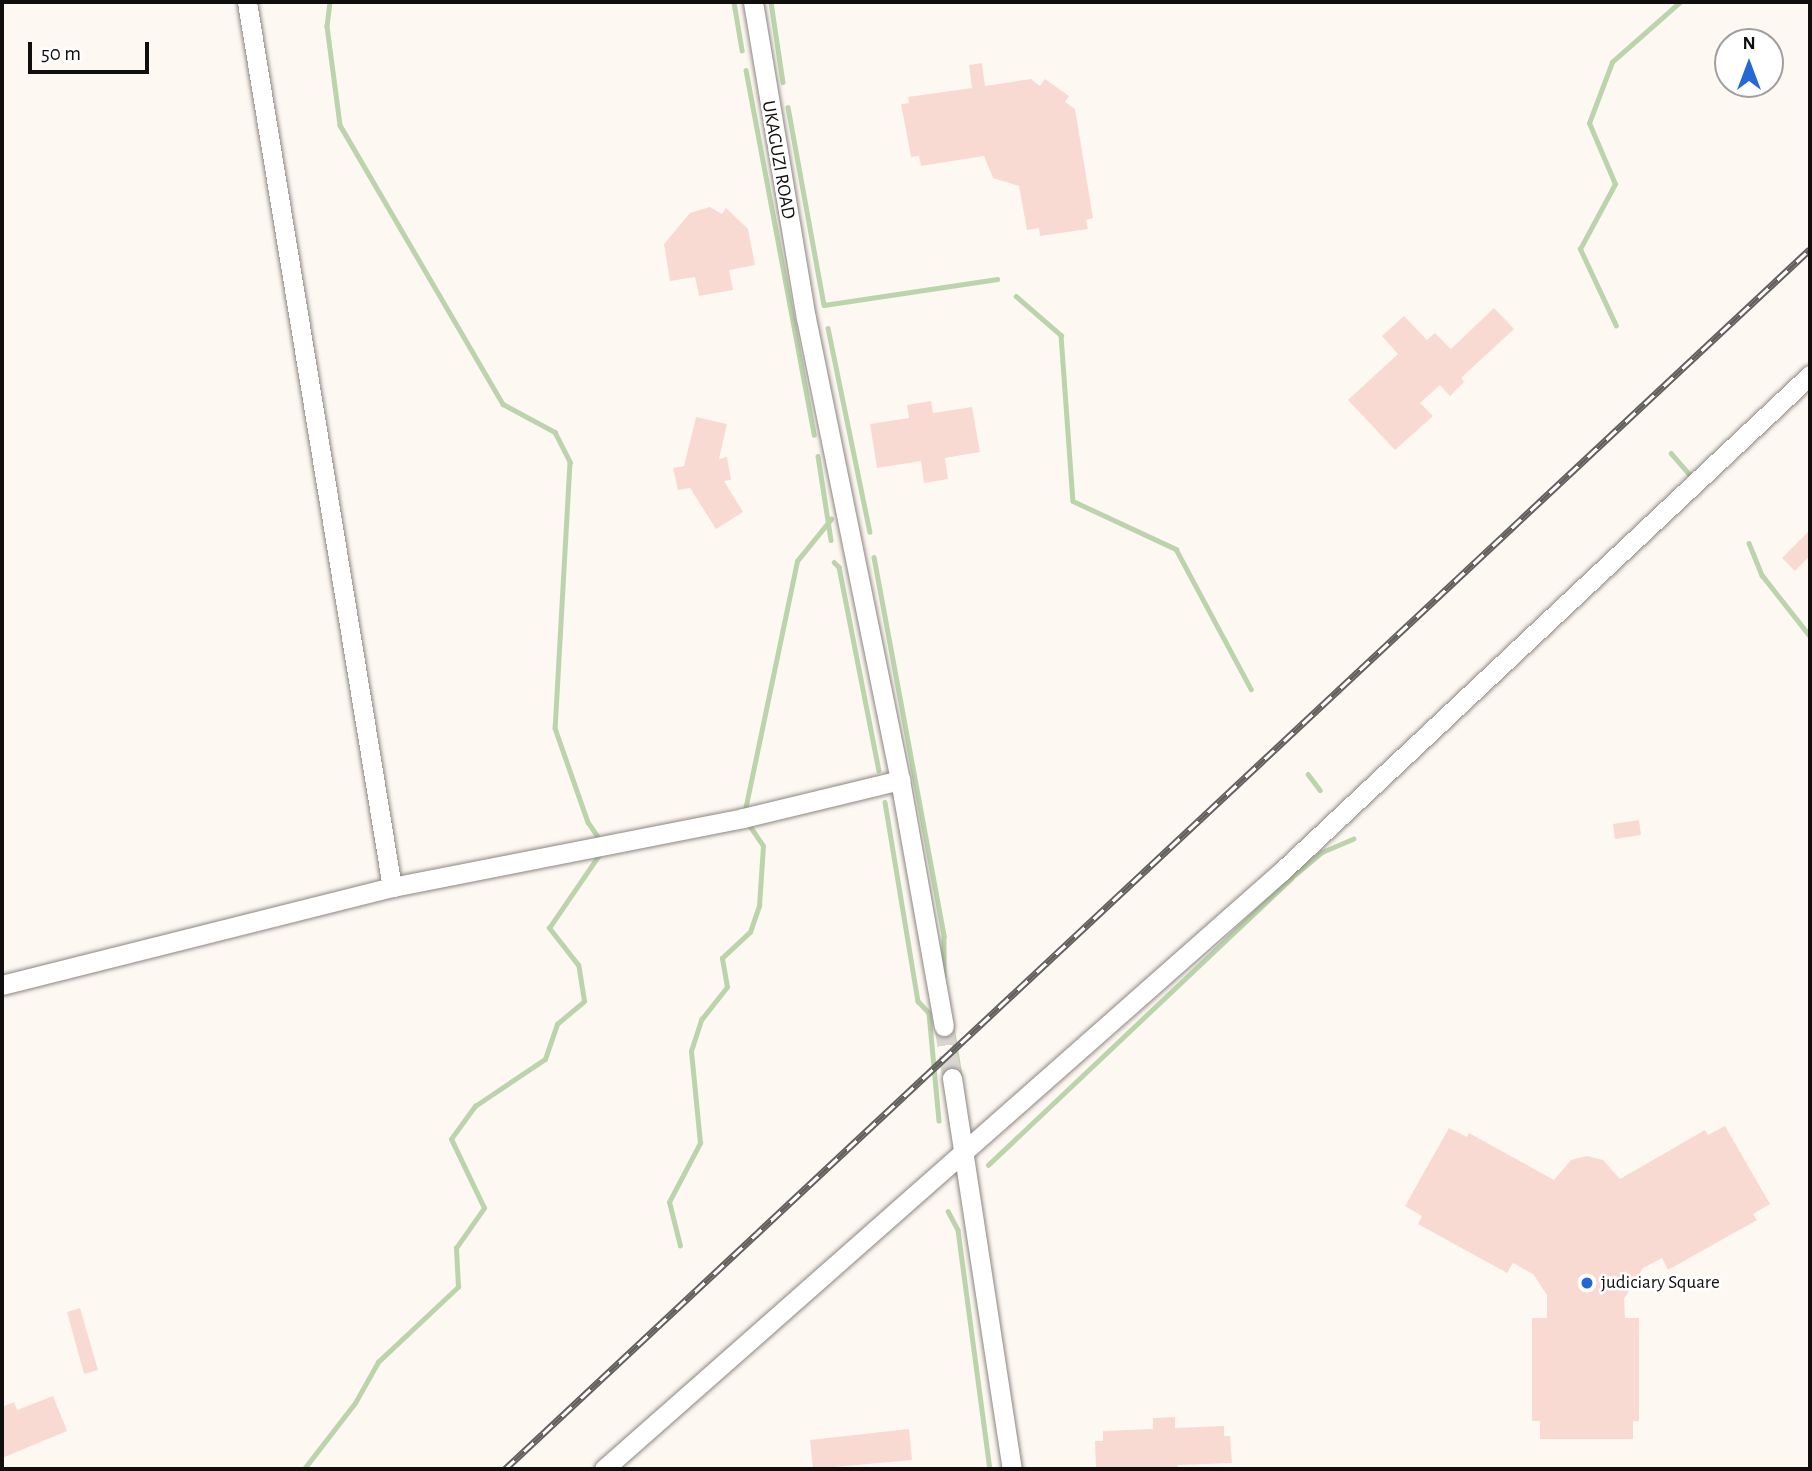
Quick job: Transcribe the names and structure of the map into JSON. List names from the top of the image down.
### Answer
{
  "streets": {
    "street": ["UKAGUZI ROAD"]
  },
  "places": ["judiciary Square"],
  "scale_bar": "50 m",
  "north": "top"
}
